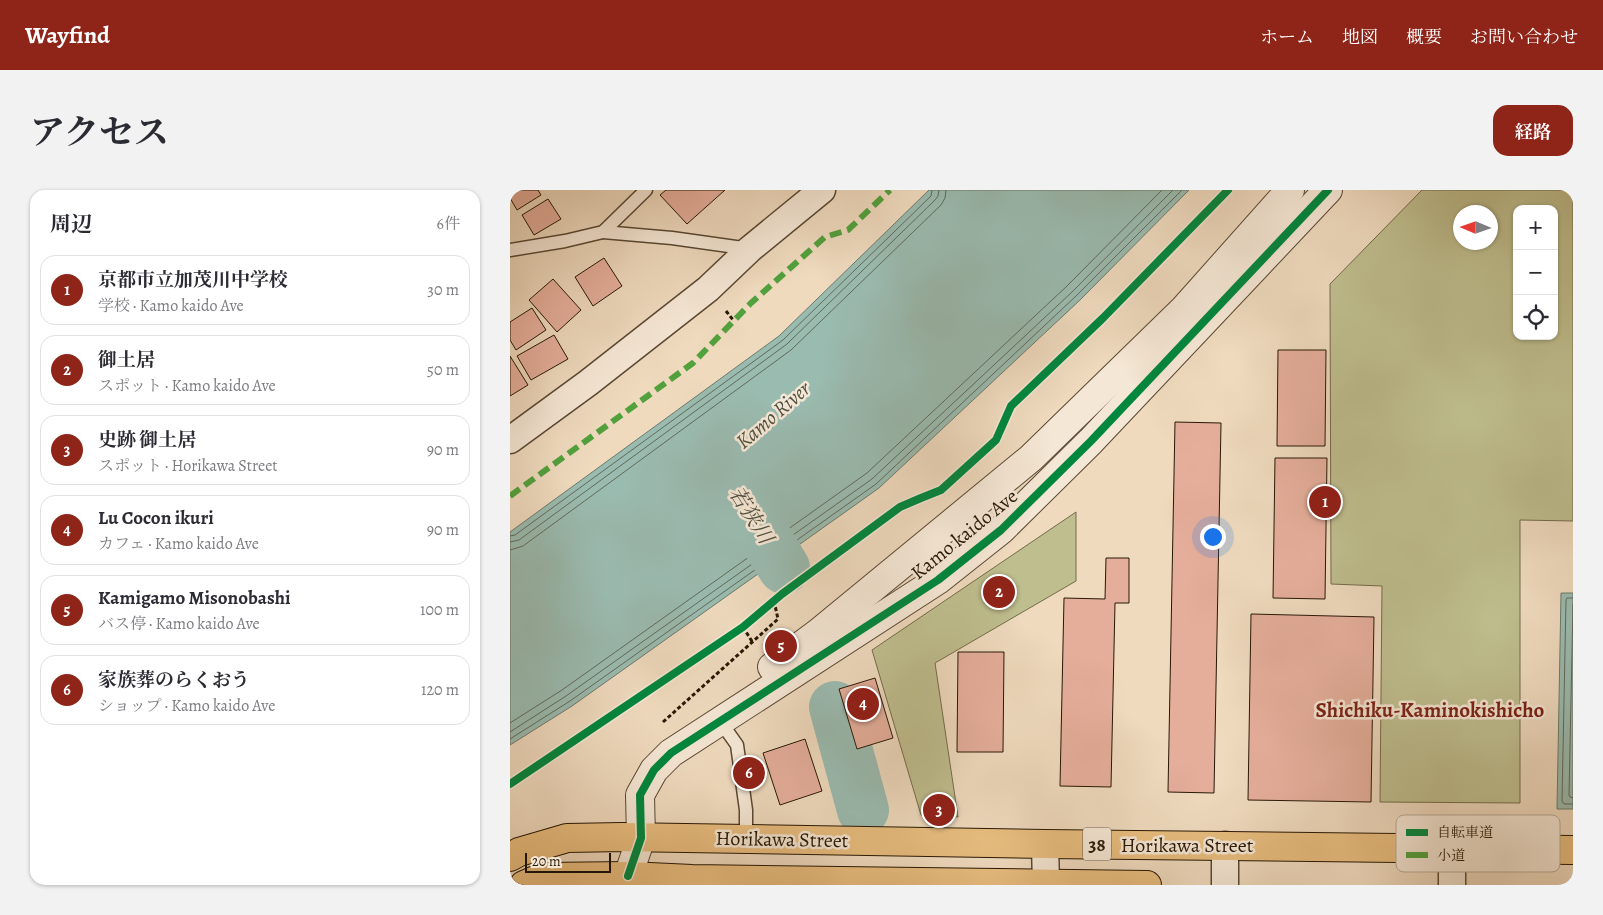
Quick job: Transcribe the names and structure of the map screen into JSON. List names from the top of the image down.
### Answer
{
  "streets": {
    "main road": ["Horikawa Street", "38"],
    "street": ["Kamo kaido Ave"]
  },
  "crossings": [
    ["Kamo kaido Ave", "Horikawa Street"],
    ["Kamo kaido Ave", "38"],
    ["Horikawa Street", "38"]
  ],
  "districts": ["Shichiku-Kaminokishicho"],
  "water": ["Kamo River", "若狭川"],
  "legend": ["自転車道", "小道"],
  "scale_bar": "20 m",
  "north": "left",
  "page": {
    "header": "Wayfind",
    "nav": [
      "ホーム",
      "地図",
      "概要",
      "お問い合わせ"
    ],
    "title": "アクセス",
    "buttons": "経路",
    "heading": ["周辺", "6件"],
    "map_buttons": ["+", "−"],
    "list": [
      {
        "mark": "1",
        "name": "京都市立加茂川中学校",
        "note": "学校 · Kamo kaido Ave",
        "value": "30 m"
      },
      {
        "mark": "2",
        "name": "御土居",
        "note": "スポット · Kamo kaido Ave",
        "value": "50 m"
      },
      {
        "mark": "3",
        "name": "史跡 御土居",
        "note": "スポット · Horikawa Street",
        "value": "90 m"
      },
      {
        "mark": "4",
        "name": "Lu Cocon ikuri",
        "note": "カフェ · Kamo kaido Ave",
        "value": "90 m"
      },
      {
        "mark": "5",
        "name": "Kamigamo Misonobashi",
        "note": "バス停 · Kamo kaido Ave",
        "value": "100 m"
      },
      {
        "mark": "6",
        "name": "家族葬のらくおう",
        "note": "ショップ · Kamo kaido Ave",
        "value": "120 m"
      }
    ],
    "pins": [
      "1",
      "2",
      "5",
      "4",
      "6",
      "3"
    ],
    "scale": "20 m"
  }
}
